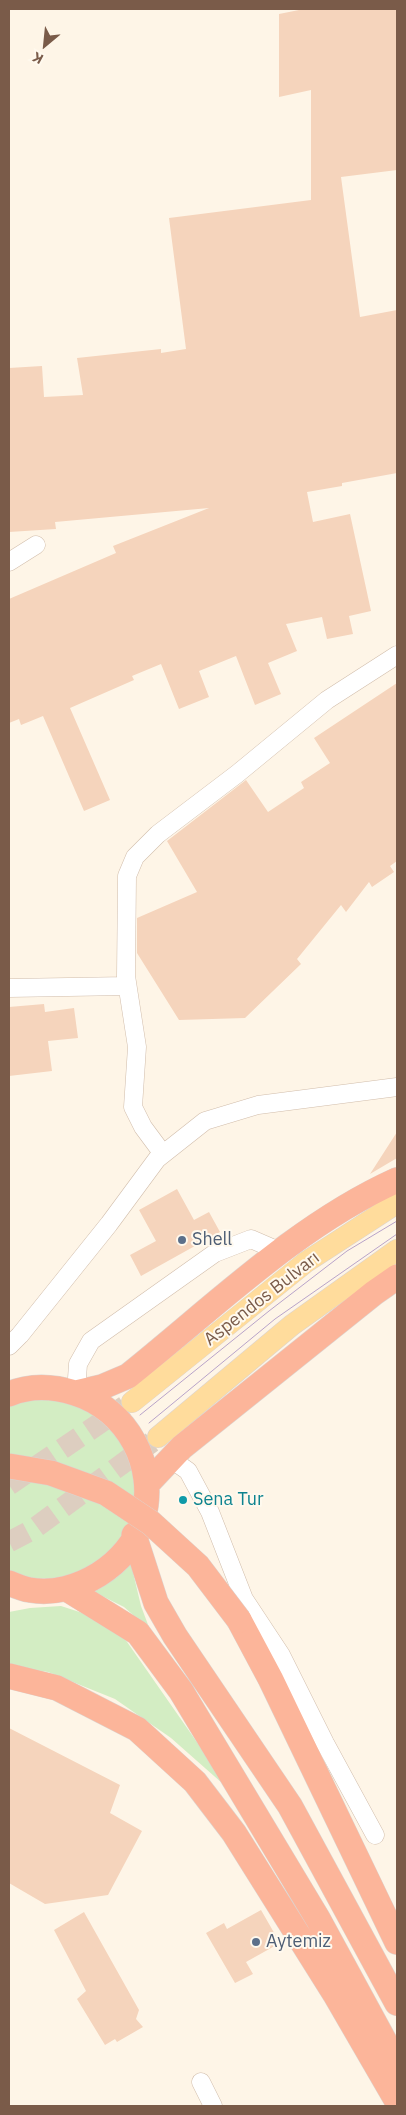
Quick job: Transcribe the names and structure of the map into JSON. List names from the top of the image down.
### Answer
{
  "streets": {
    "main road": ["Aspendos Bulvarı"]
  },
  "places": ["Shell", "Sena Tur", "Aytemiz"],
  "north": "bottom left"
}
